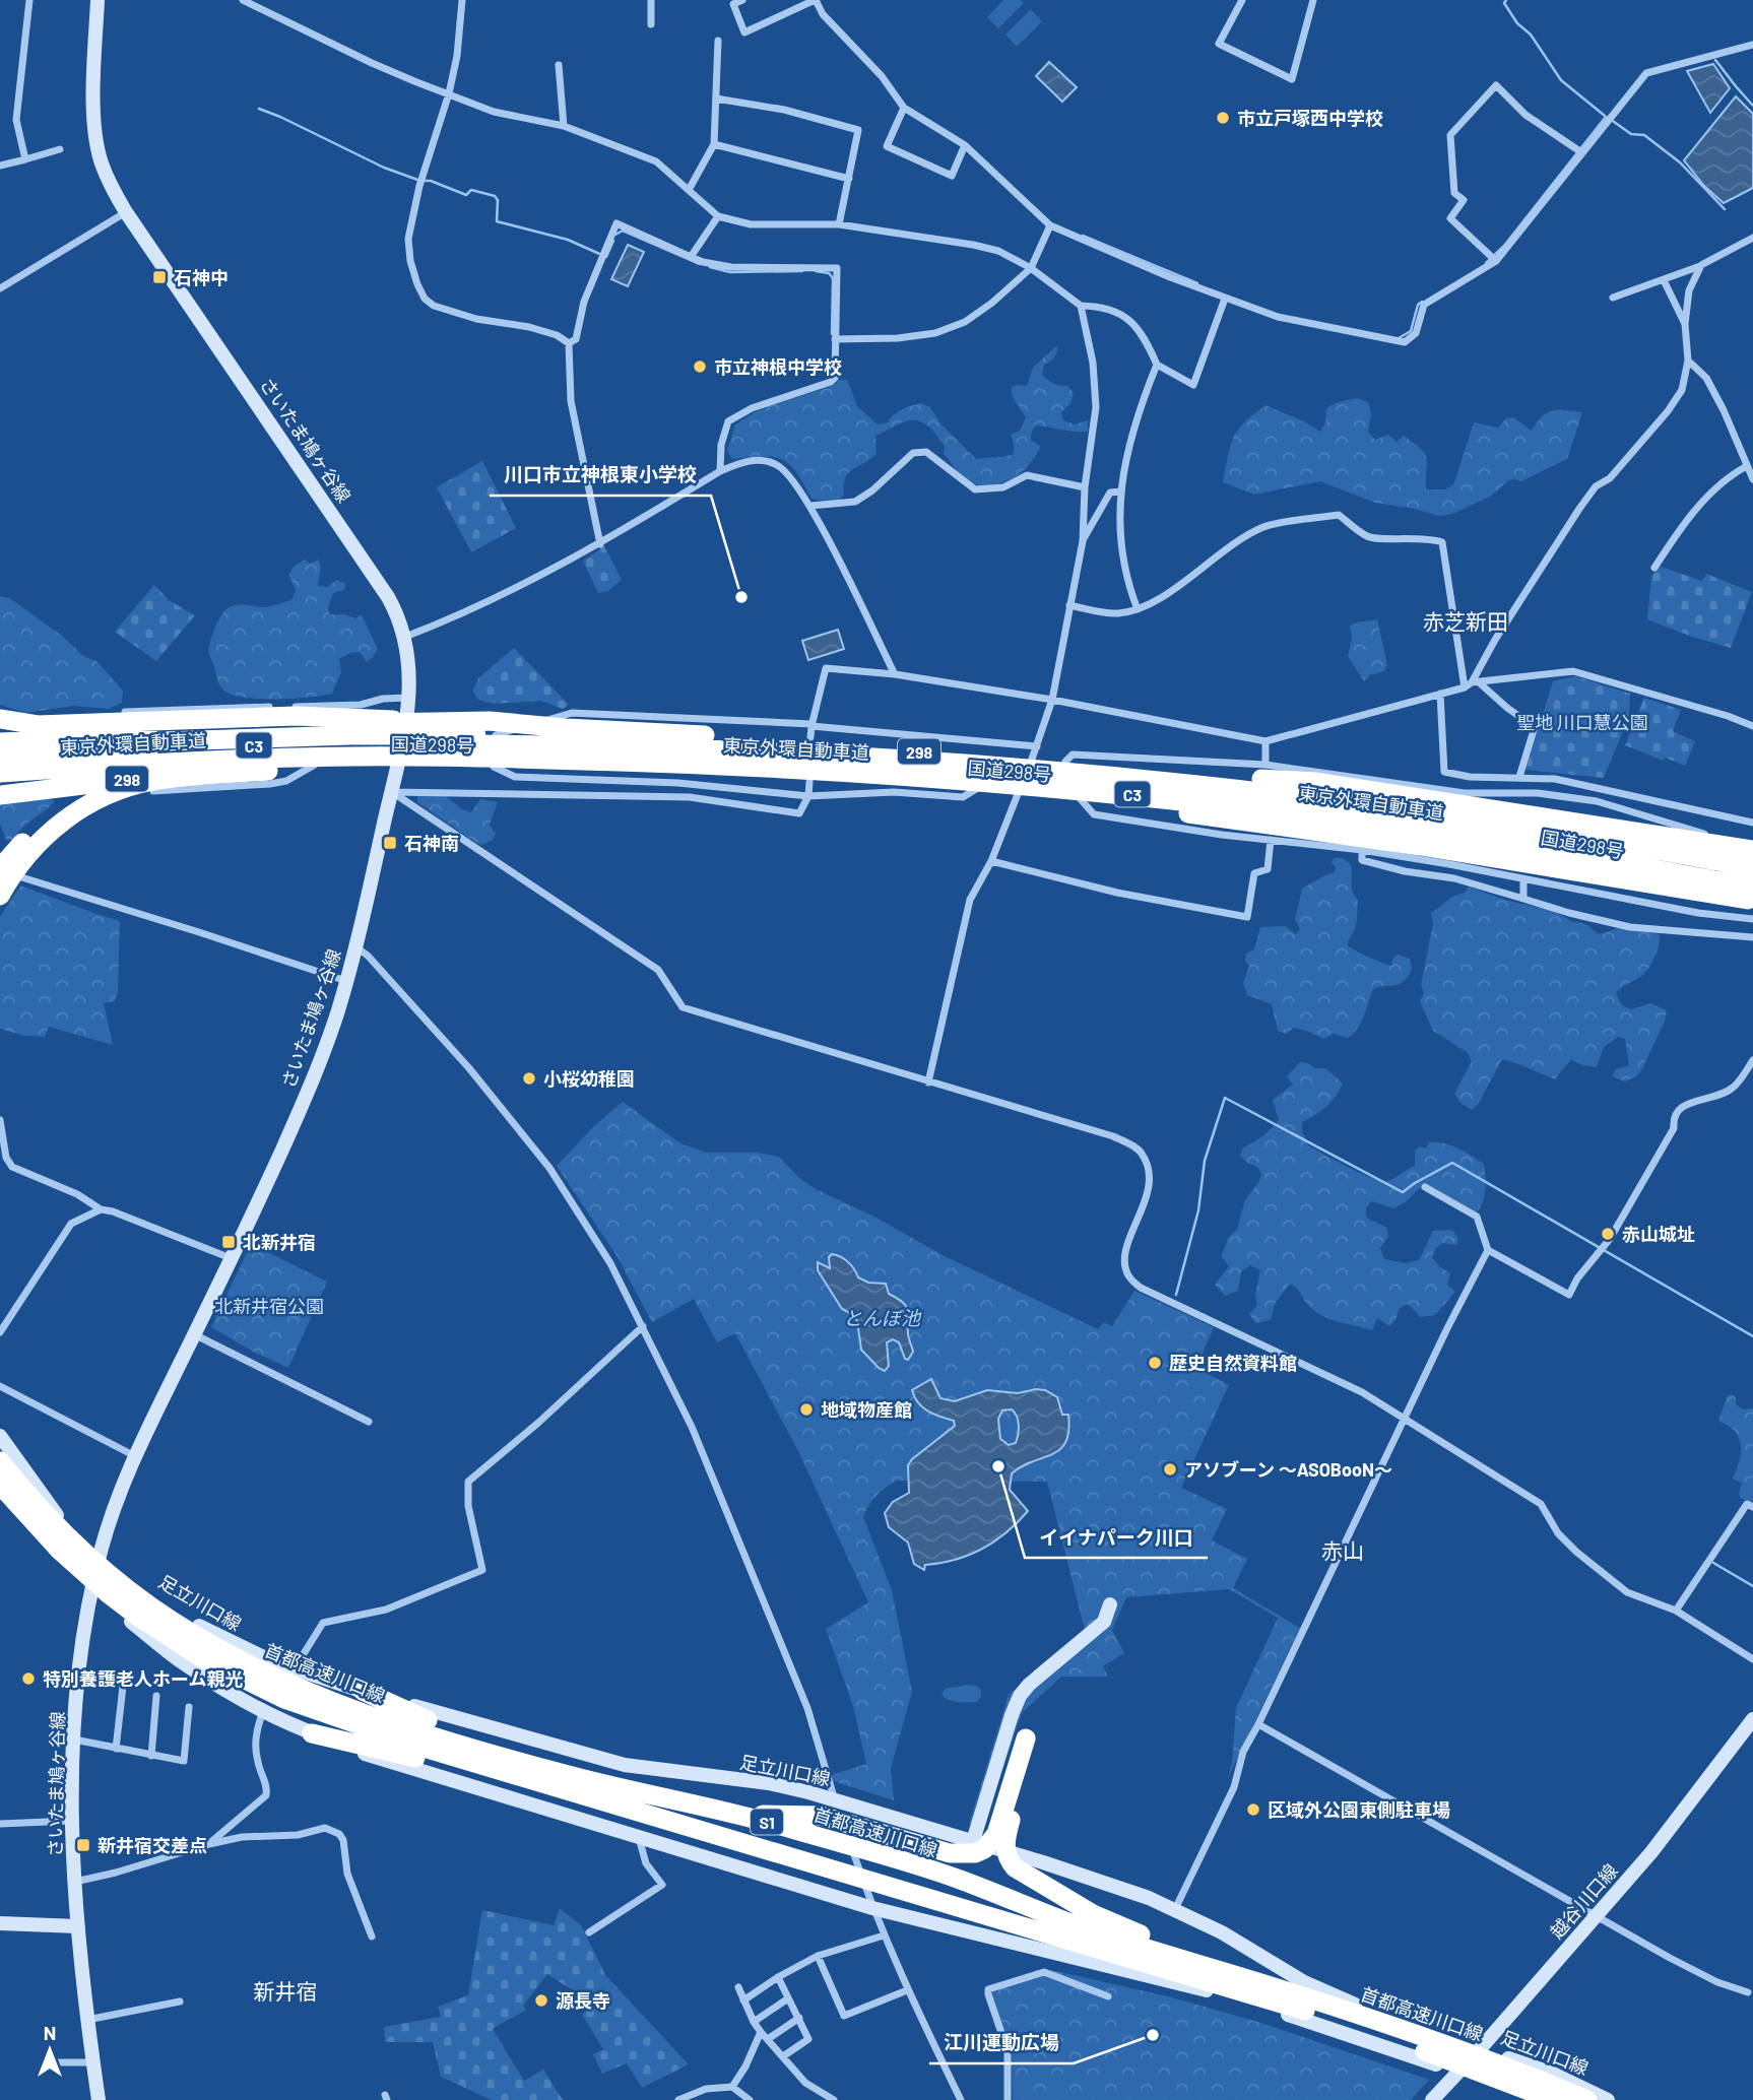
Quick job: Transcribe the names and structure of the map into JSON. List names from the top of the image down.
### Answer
{
  "streets": {
    "highway": [
      "東京外環自動車道",
      "国道298号",
      "C3",
      "298",
      "首都高速川口線",
      "S1"
    ],
    "main road": ["さいたま鳩ヶ谷線", "足立川口線", "越谷川口線"]
  },
  "crossings": [
    ["さいたま鳩ヶ谷線", "国道298号"],
    ["さいたま鳩ヶ谷線", "足立川口線"],
    ["国道298号", "298"],
    ["足立川口線", "越谷川口線"]
  ],
  "districts": ["赤芝新田", "赤山", "新井宿"],
  "water": ["とんぼ池"],
  "parks": ["聖地 川口慧公園", "北新井宿公園"],
  "places": {
    "other": [
      "市立戸塚西中学校",
      "市立神根中学校",
      "川口市立神根東小学校",
      "小桜幼稚園",
      "赤山城址",
      "歴史自然資料館",
      "地域物産館",
      "イイナパーク川口",
      "アソブーン ～ASOBooN～",
      "特別養護老人ホーム親光",
      "区域外公園東側駐車場",
      "源長寺",
      "江川運動広場"
    ],
    "transit": [
      "石神中",
      "石神南",
      "北新井宿",
      "新井宿交差点"
    ]
  },
  "north": "top"
}
